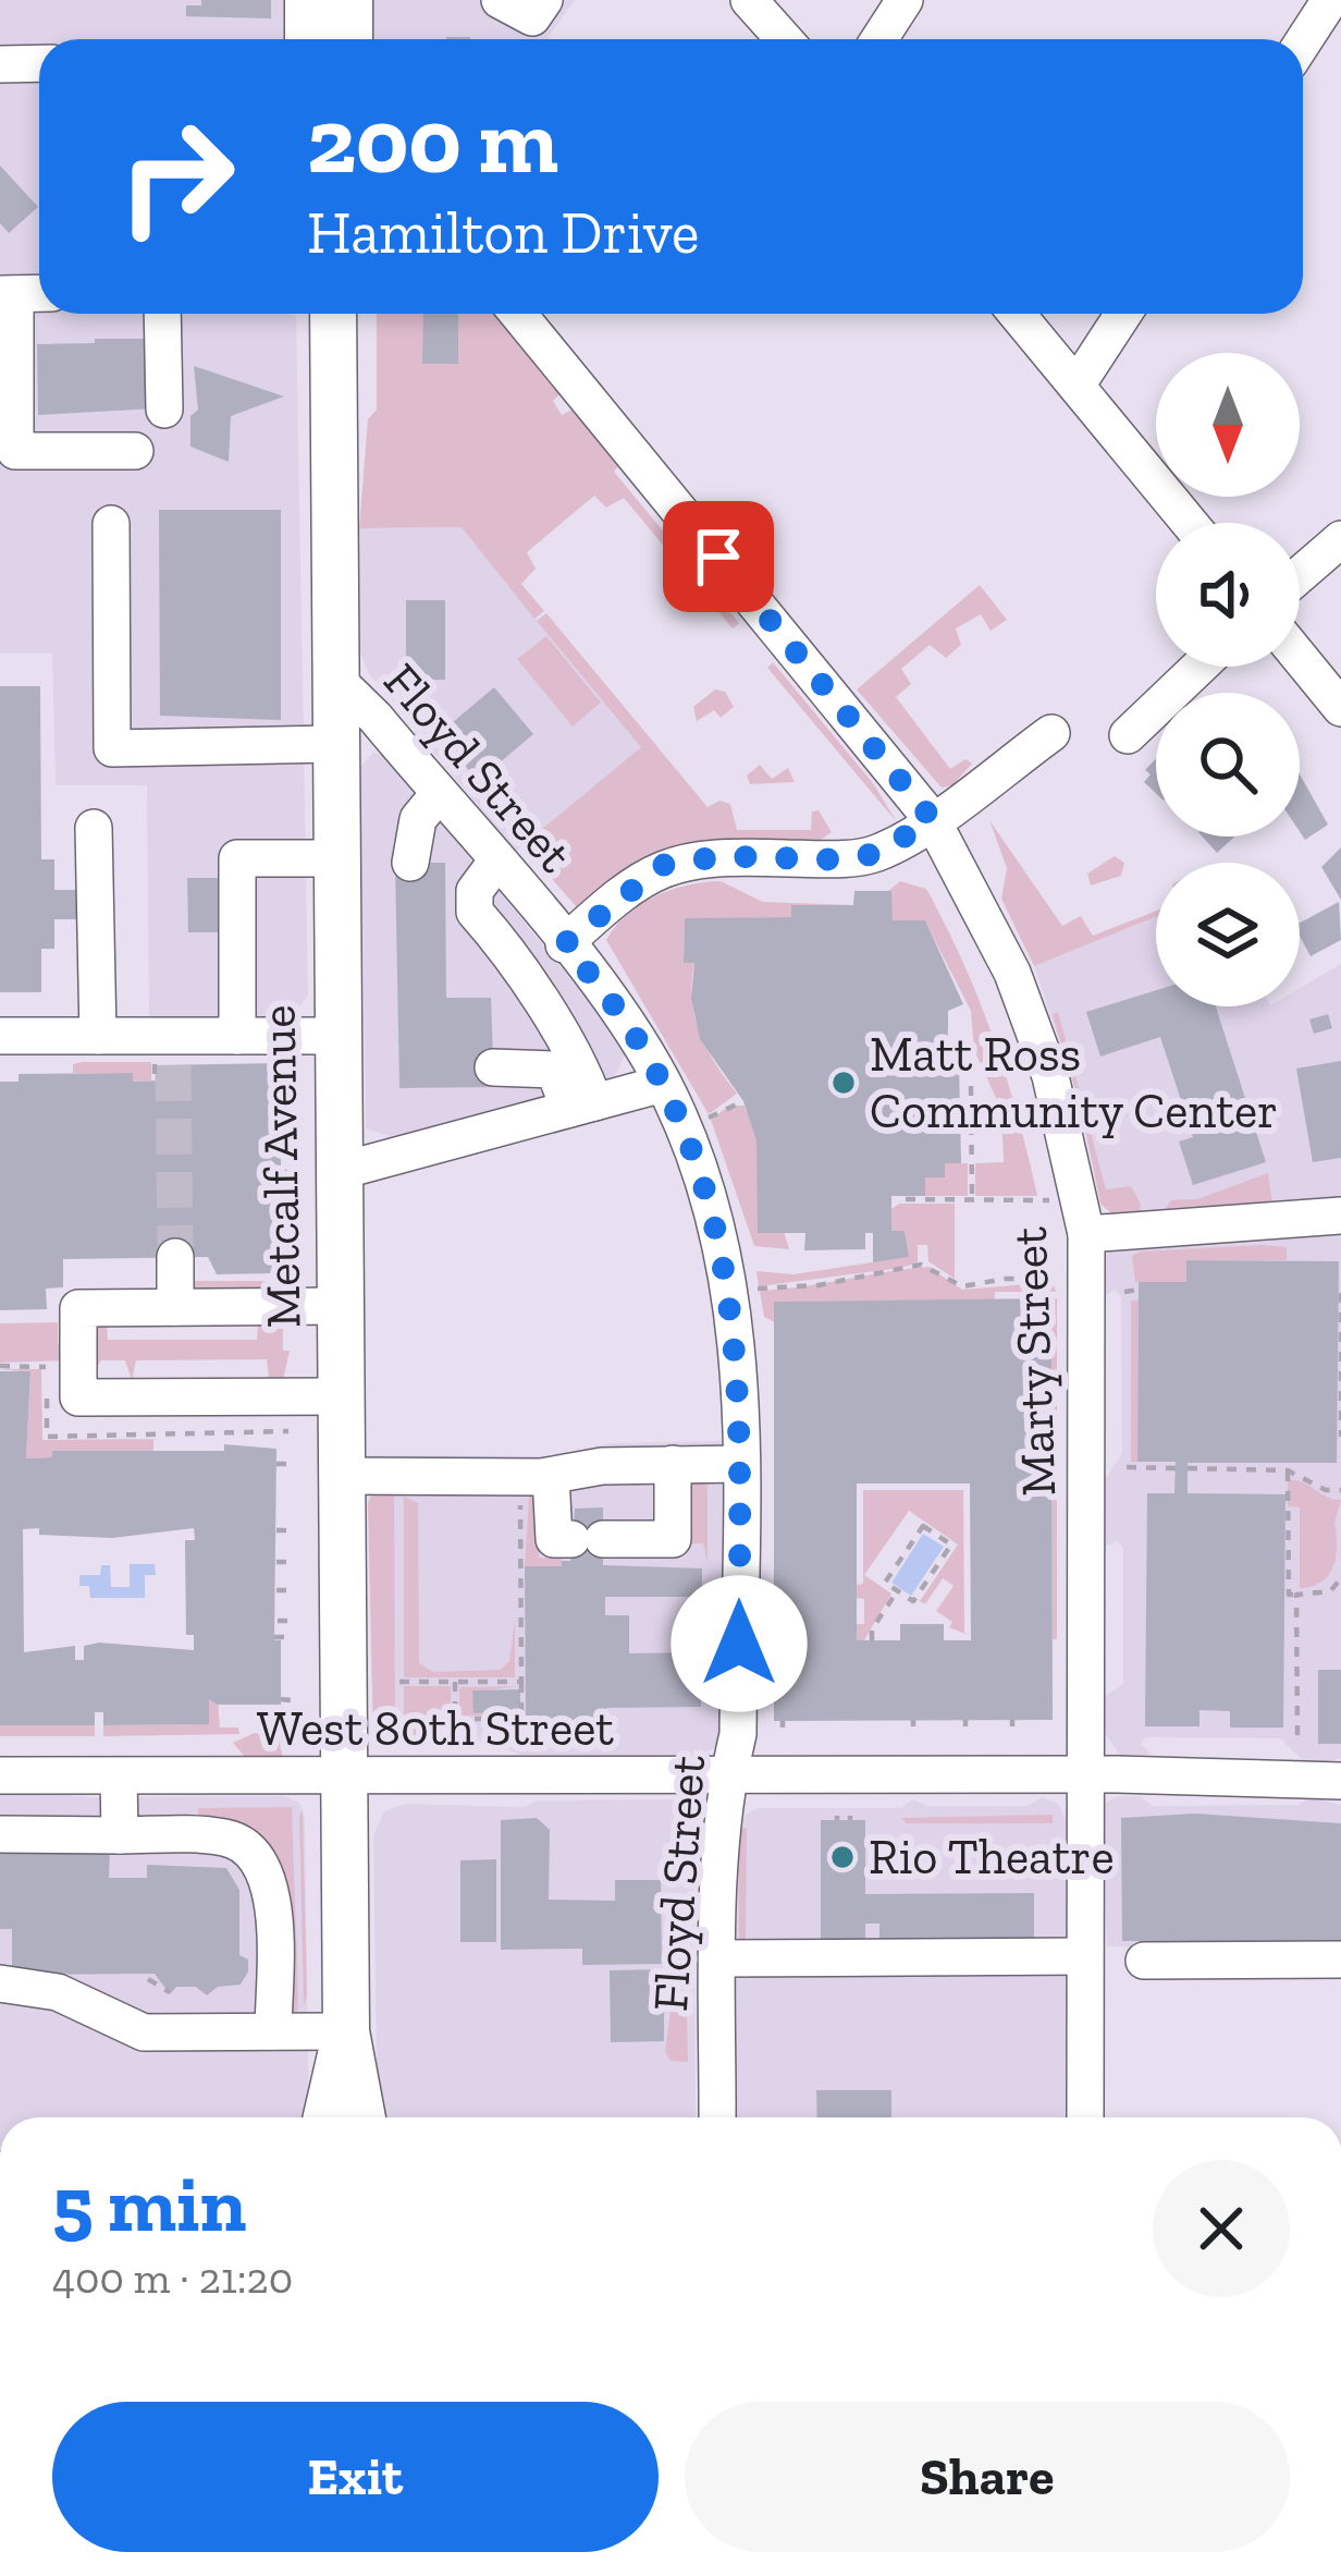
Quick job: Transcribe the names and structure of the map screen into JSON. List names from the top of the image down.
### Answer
{
  "streets": {
    "main road": ["Metcalf Avenue"],
    "street": ["Floyd Street", "Marty Street", "West 80th Street"]
  },
  "crossings": [
    ["Floyd Street", "Metcalf Avenue"],
    ["Floyd Street", "West 80th Street"],
    ["Metcalf Avenue", "West 80th Street"],
    ["Marty Street", "West 80th Street"]
  ],
  "places": ["Matt Ross Community Center", "Rio Theatre"],
  "north": "bottom",
  "page": {
    "turn": ["200 m", "Hamilton Drive"],
    "heading": ["5 min", "400 m · 21:20"],
    "buttons": ["Exit", "Share"]
  }
}
